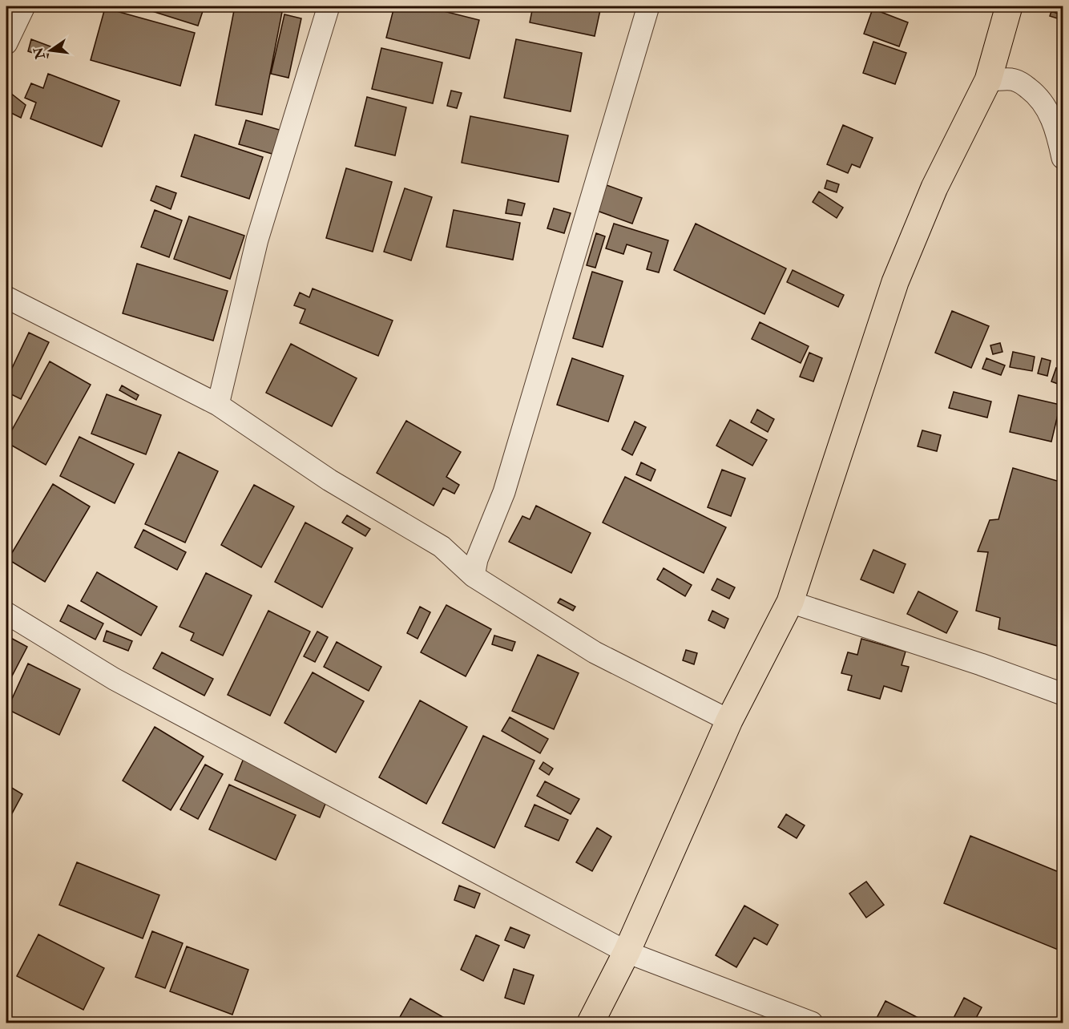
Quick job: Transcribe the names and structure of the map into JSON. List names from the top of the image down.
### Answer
{
  "north": "left"
}
